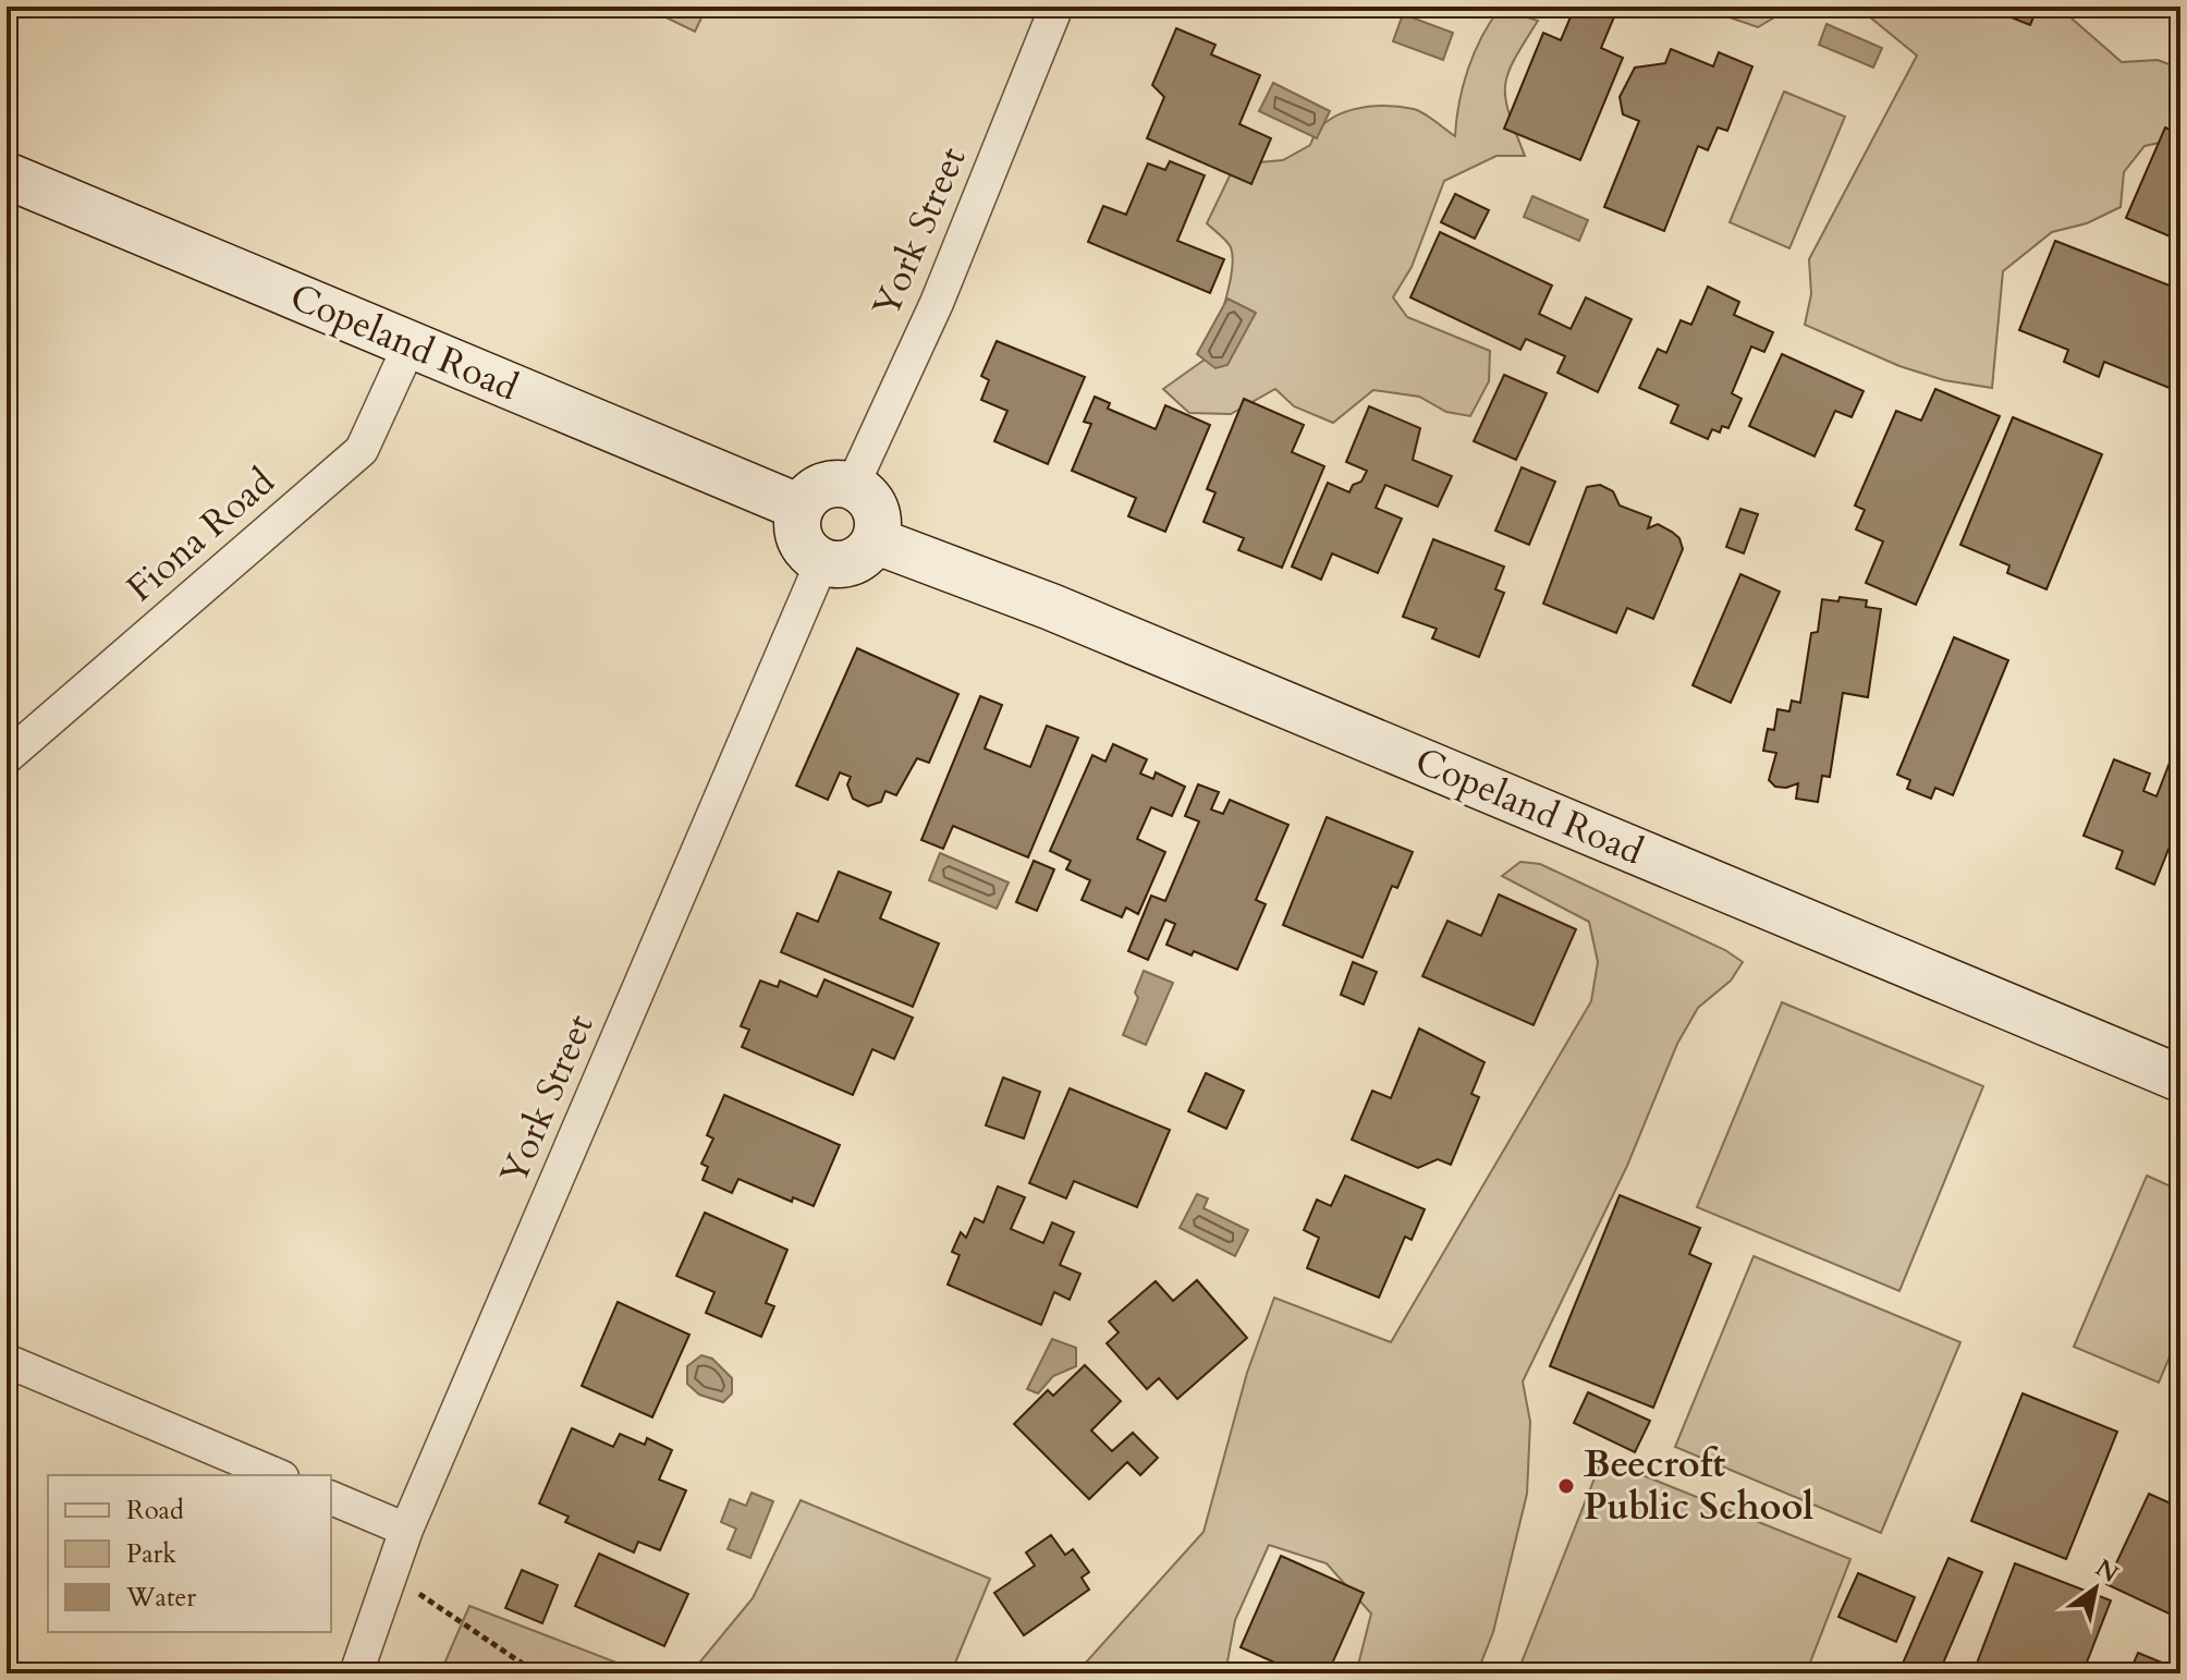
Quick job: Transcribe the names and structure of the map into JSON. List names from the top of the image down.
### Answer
{
  "streets": {
    "main road": ["Copeland Road"],
    "street": ["York Street", "Fiona Road"]
  },
  "crossings": [
    ["York Street", "Copeland Road"],
    ["Copeland Road", "Fiona Road"]
  ],
  "places": ["Beecroft Public School"],
  "legend": ["Road", "Park", "Water"],
  "north": "top right"
}
